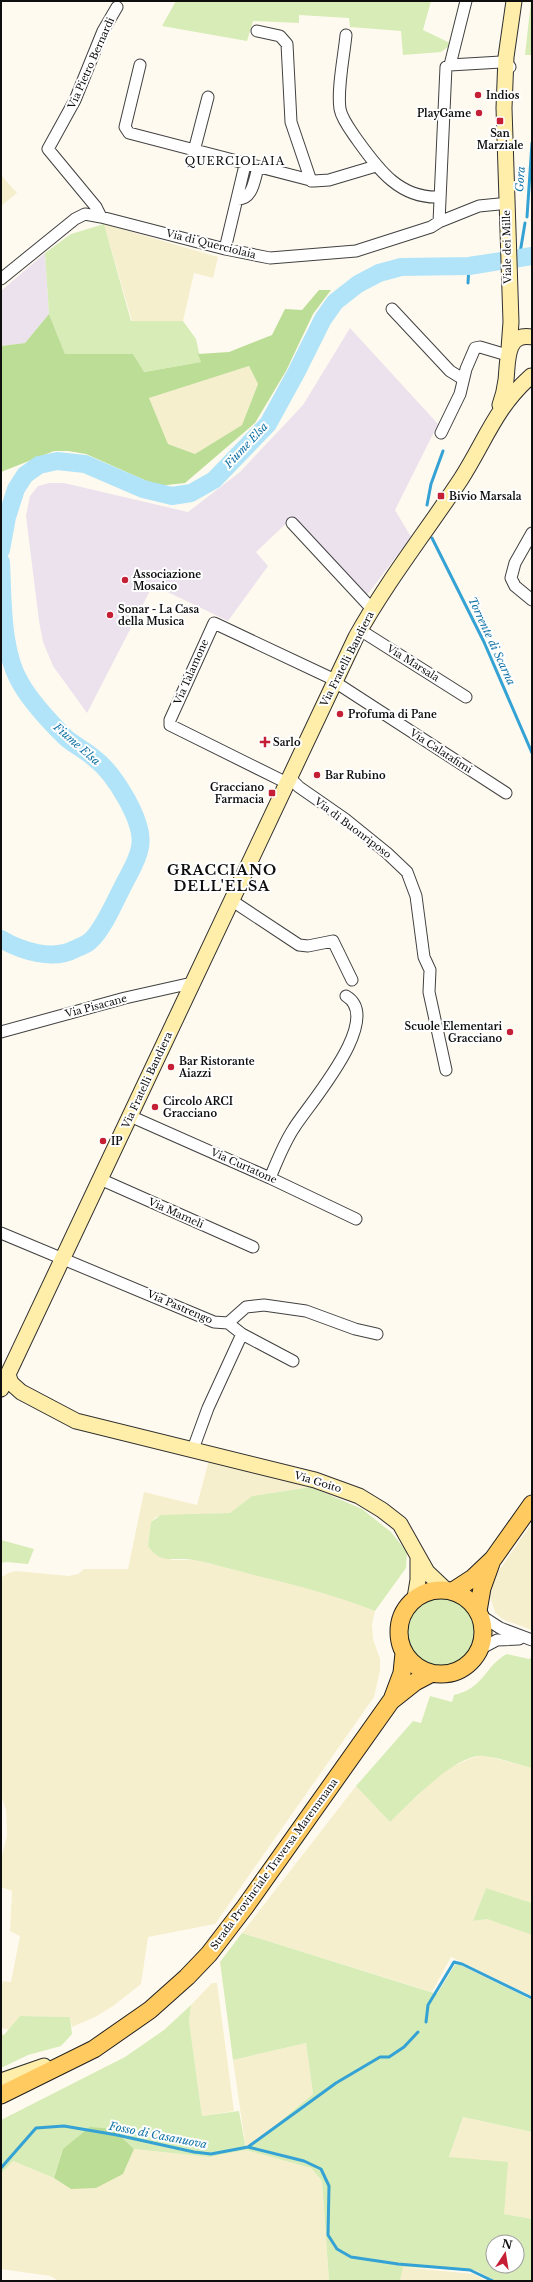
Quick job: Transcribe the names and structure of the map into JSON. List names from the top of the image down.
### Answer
{
  "streets": {
    "main road": [
      "Viale dei Mille",
      "Via Fratelli Bandiera",
      "Via Goito",
      "Strada Provinciale Traversa Maremmana"
    ],
    "street": [
      "Via Pietro Bernardi",
      "Via di Querciolaia",
      "Via Marsala",
      "Via Talamone",
      "Via Calatafimi",
      "Via di Buonriposo",
      "Via Pisacane",
      "Via Curtatone",
      "Via Mameli",
      "Via Pastrengo"
    ]
  },
  "crossings": [
    ["Via Pietro Bernardi", "Via di Querciolaia"],
    ["Viale dei Mille", "Via Fratelli Bandiera"],
    ["Via Fratelli Bandiera", "Via Marsala"],
    ["Via Fratelli Bandiera", "Via Talamone"],
    ["Via Fratelli Bandiera", "Via Calatafimi"],
    ["Via Fratelli Bandiera", "Via di Buonriposo"],
    ["Via Fratelli Bandiera", "Via Pisacane"],
    ["Via Fratelli Bandiera", "Via Curtatone"],
    ["Via Fratelli Bandiera", "Via Mameli"],
    ["Via Fratelli Bandiera", "Via Pastrengo"],
    ["Via Fratelli Bandiera", "Via Goito"],
    ["Via Talamone", "Via Calatafimi"],
    ["Via Talamone", "Via di Buonriposo"],
    ["Via Goito", "Strada Provinciale Traversa Maremmana"]
  ],
  "districts": ["QUERCIOLAIA", "GRACCIANO DELL'ELSA"],
  "water": [
    "Gora",
    "Fiume Elsa",
    "Torrente di Scarna",
    "Fosso di Casanuova"
  ],
  "places": {
    "other": [
      "Indios",
      "PlayGame",
      "Associazione Mosaico",
      "Sonar - La Casa della Musica",
      "Profuma di Pane",
      "Bar Rubino",
      "Scuole Elementari Gracciano",
      "Bar Ristorante Aiazzi",
      "Circolo ARCI Gracciano",
      "IP"
    ],
    "transit": ["San Marziale", "Bivio Marsala", "Gracciano Farmacia"],
    "health": ["Sarlo"]
  },
  "north": "top"
}
